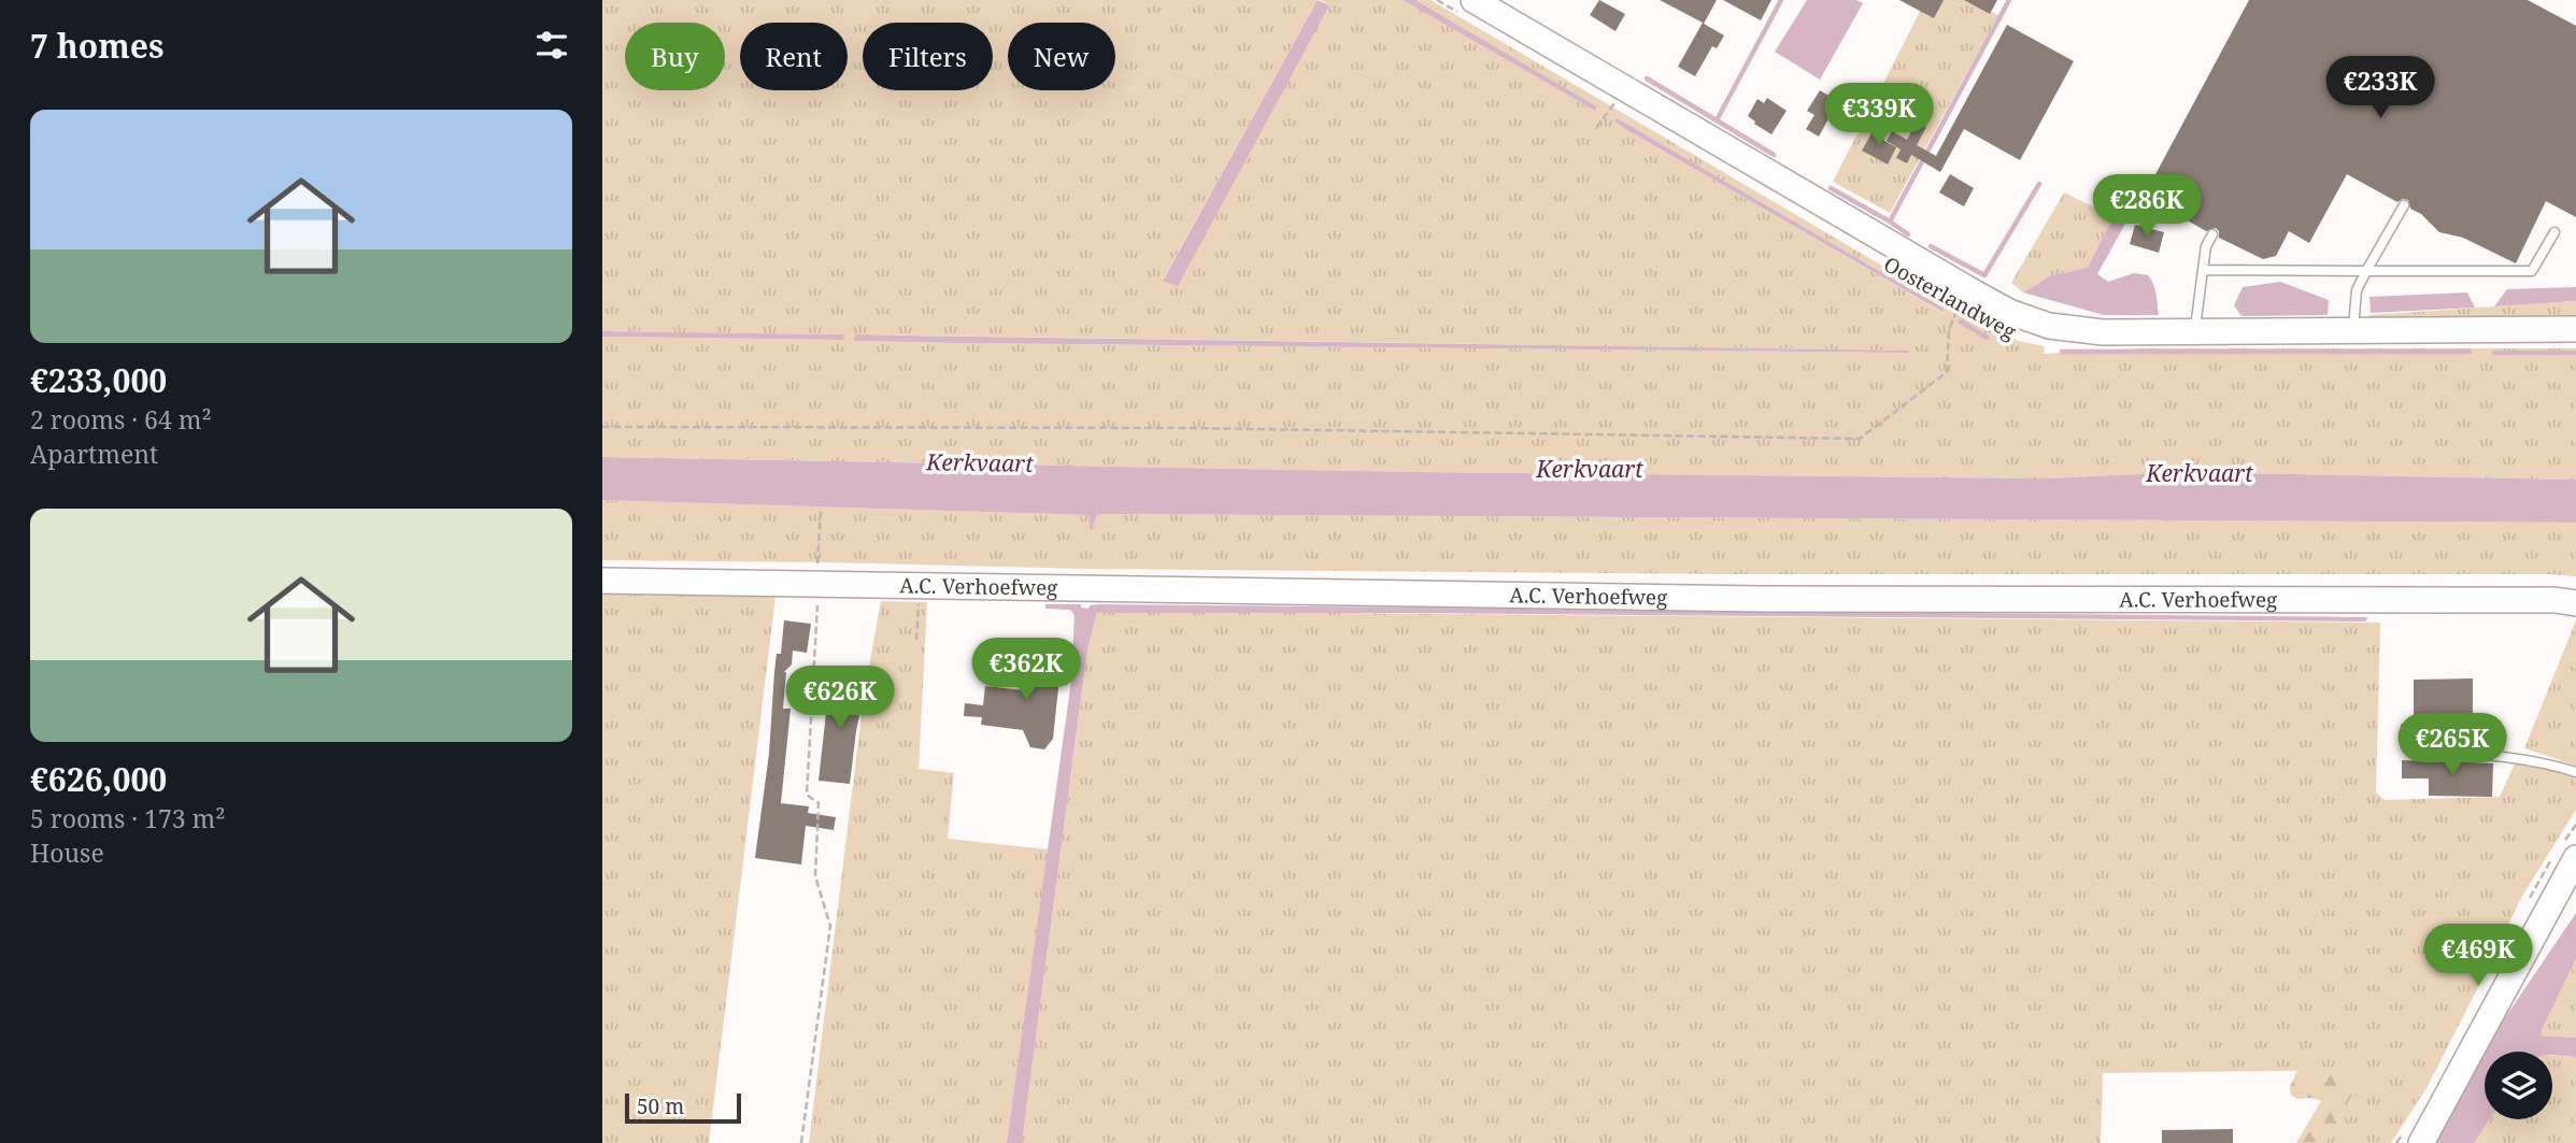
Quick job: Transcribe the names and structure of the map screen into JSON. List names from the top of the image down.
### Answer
{
  "streets": {
    "street": ["Oosterlandweg", "A.C. Verhoefweg"]
  },
  "water": ["Kerkvaart"],
  "scale_bar": "50 m",
  "page": {
    "heading": "7 homes",
    "chip": [
      "Buy",
      "Rent",
      "Filters",
      "New"
    ],
    "price": [
      "€233K",
      "€339K",
      "€286K",
      "€362K",
      "€626K",
      "€265K",
      "€469K"
    ],
    "list": [
      {
        "name": "€233,000",
        "note": "2 rooms · 64 m² · Apartment"
      },
      {
        "name": "€626,000",
        "note": "5 rooms · 173 m² · House"
      }
    ],
    "scale": "50 m"
  }
}
